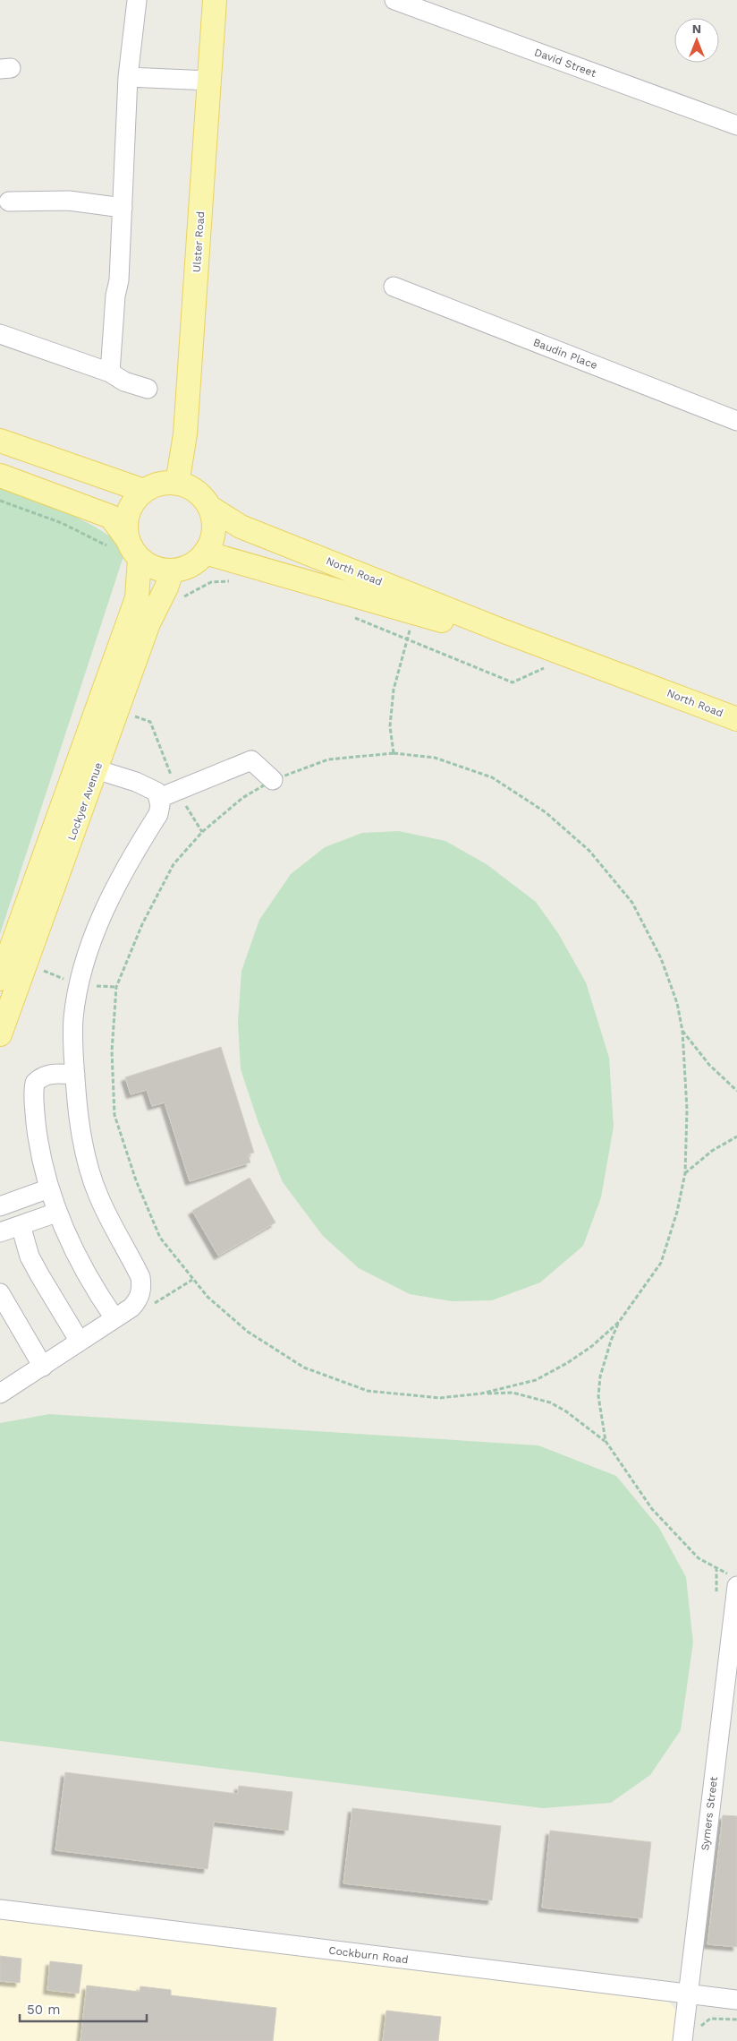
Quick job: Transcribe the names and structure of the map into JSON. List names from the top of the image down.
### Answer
{
  "streets": {
    "main road": ["Ulster Road", "North Road", "Lockyer Avenue"],
    "street": [
      "David Street",
      "Baudin Place",
      "Symers Street",
      "Cockburn Road"
    ]
  },
  "crossings": [
    ["Ulster Road", "North Road"],
    ["Ulster Road", "Lockyer Avenue"],
    ["North Road", "Lockyer Avenue"],
    ["Symers Street", "Cockburn Road"]
  ],
  "scale_bar": "50 m",
  "north": "top"
}
